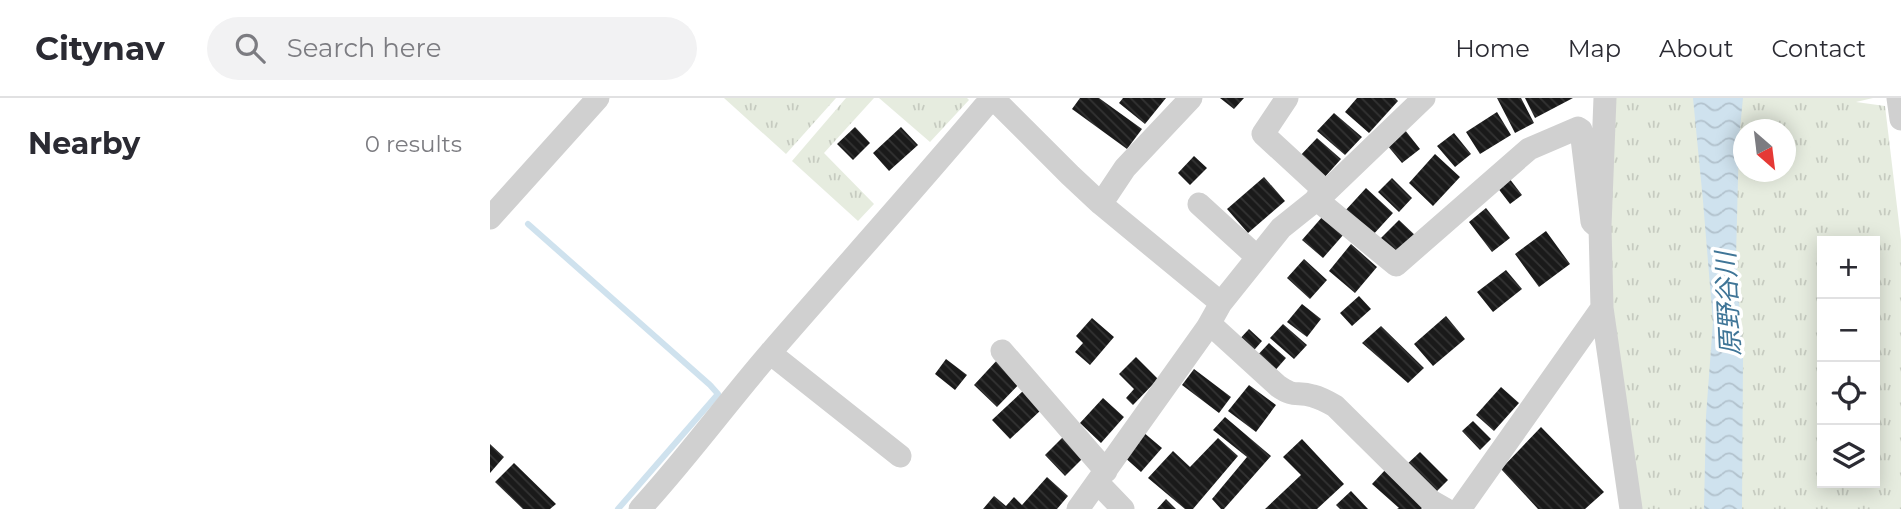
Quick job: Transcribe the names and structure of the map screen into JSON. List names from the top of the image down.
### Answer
{
  "water": ["原野谷川"],
  "north": "bottom right",
  "page": {
    "header": "Citynav",
    "search": "Search here",
    "nav": [
      "Home",
      "Map",
      "About",
      "Contact"
    ],
    "heading": ["Nearby", "0 results"],
    "map_buttons": ["+", "−"]
  }
}
